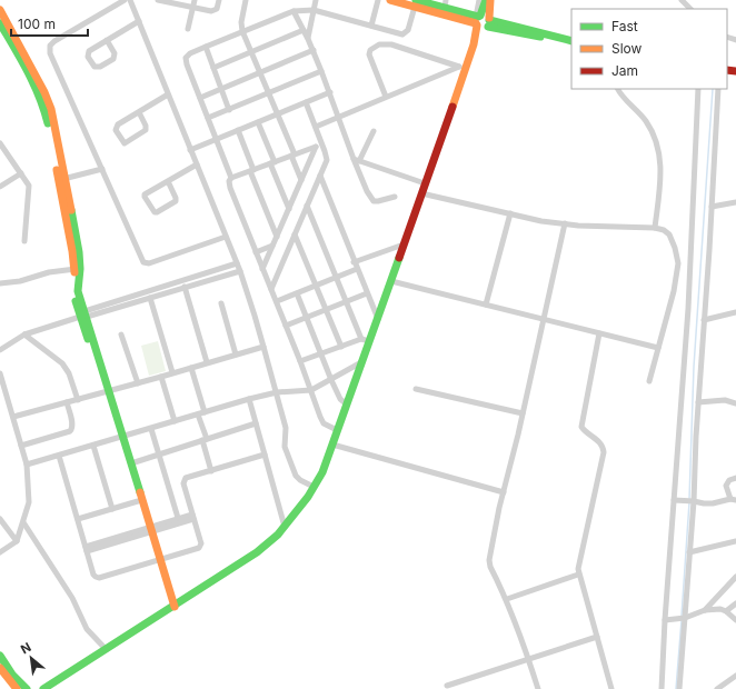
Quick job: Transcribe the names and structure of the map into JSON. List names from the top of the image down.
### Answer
{
  "legend": ["Fast", "Slow", "Jam"],
  "scale_bar": "100 m",
  "north": "top left"
}
